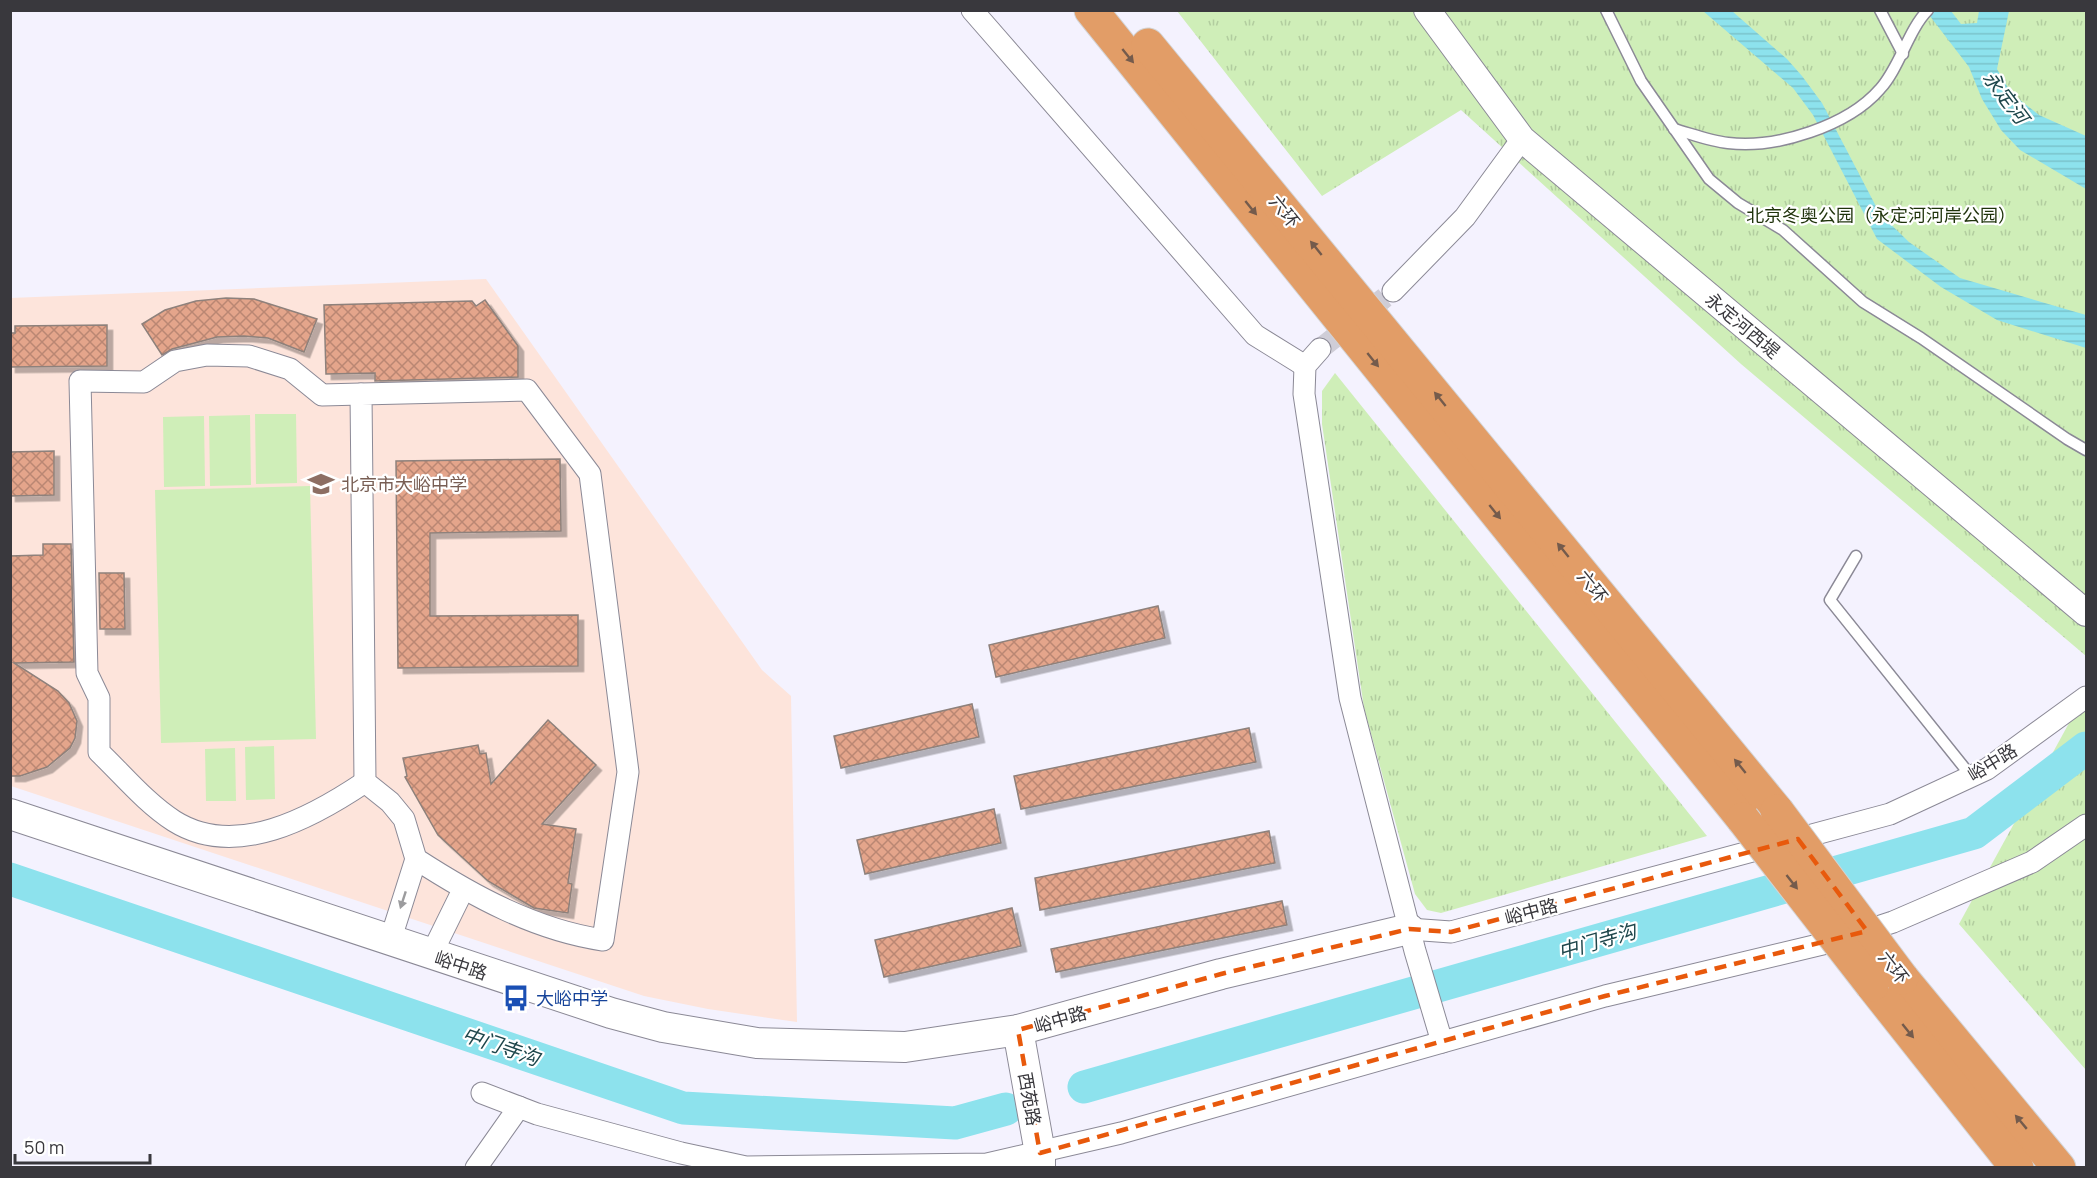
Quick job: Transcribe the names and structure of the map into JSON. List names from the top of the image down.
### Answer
{
  "streets": {
    "highway": ["六环"],
    "main road": ["峪中路", "西苑路"],
    "street": ["永定河西堤"]
  },
  "crossings": [
    ["峪中路", "西苑路"]
  ],
  "water": ["永定河", "中门寺沟"],
  "parks": ["北京冬奥公园（永定河河岸公园）"],
  "places": {
    "school or university": ["北京市大峪中学"],
    "bus stop": ["大峪中学"]
  },
  "scale_bar": "50 m"
}
